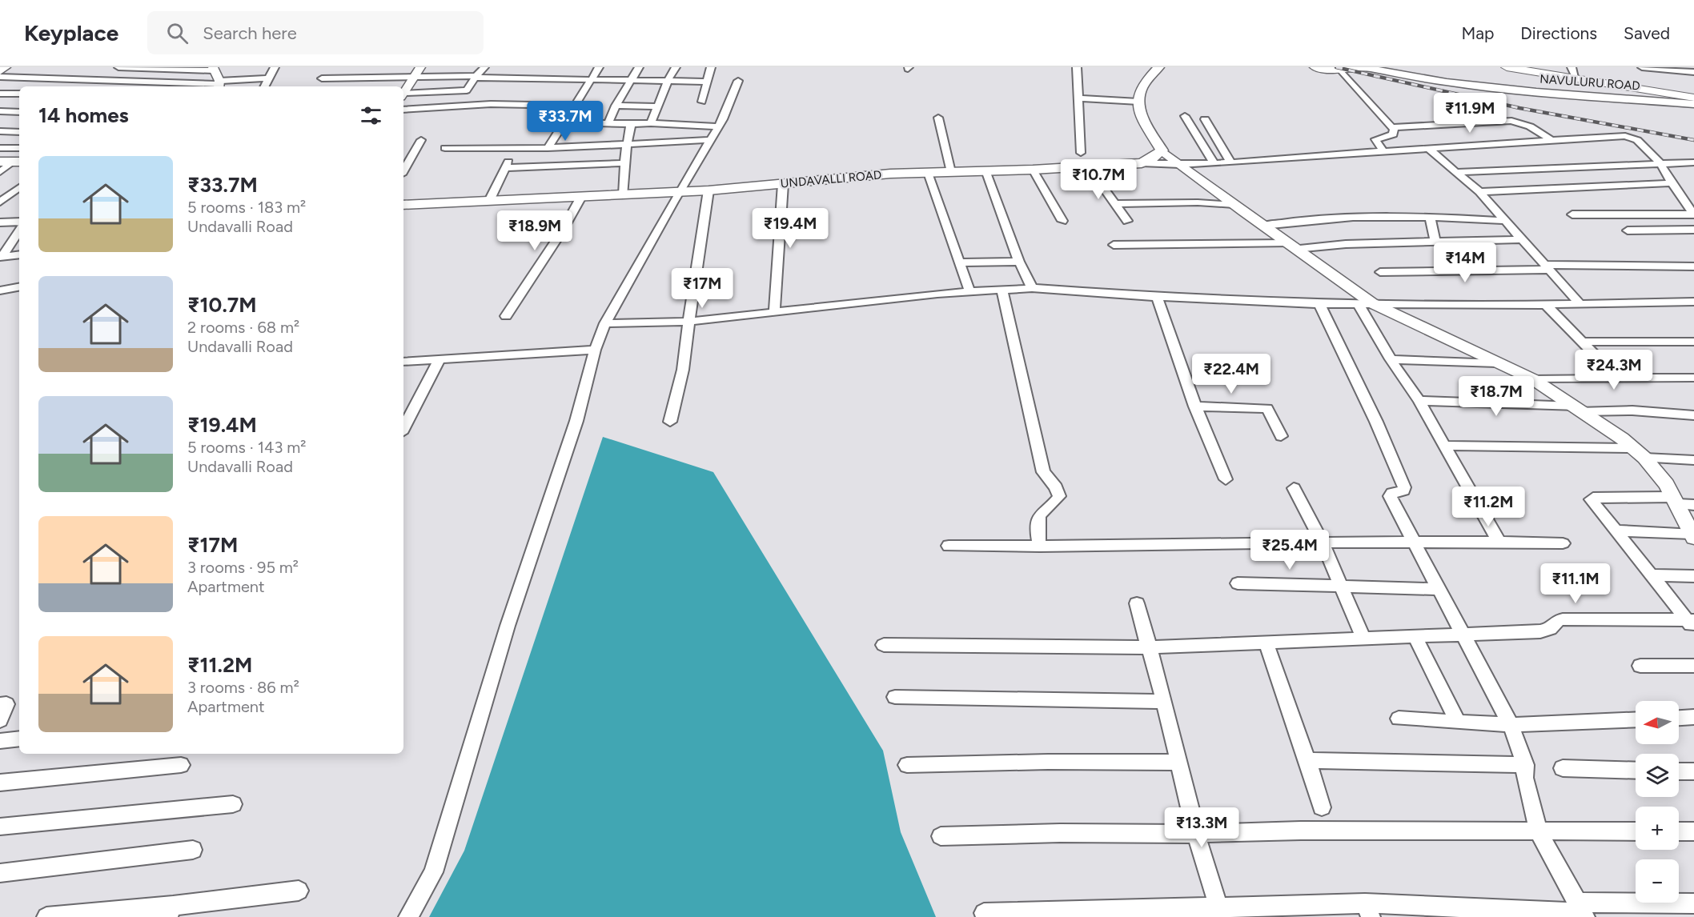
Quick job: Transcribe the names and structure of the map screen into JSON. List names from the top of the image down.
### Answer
{
  "streets": {
    "main road": ["UNDAVALLI ROAD"],
    "street": ["NAVULURU ROAD"]
  },
  "north": "left",
  "page": {
    "header": "Keyplace",
    "search": "Search here",
    "nav": ["Map", "Directions", "Saved"],
    "heading": "14 homes",
    "price": [
      "₹11.9M",
      "₹33.7M",
      "₹10.7M",
      "₹19.4M",
      "₹18.9M",
      "₹14M",
      "₹17M",
      "₹24.3M",
      "₹22.4M",
      "₹18.7M",
      "₹11.2M",
      "₹25.4M",
      "₹11.1M",
      "₹13.3M"
    ],
    "list": [
      {
        "name": "₹33.7M",
        "note": "5 rooms · 183 m² · Undavalli Road"
      },
      {
        "name": "₹10.7M",
        "note": "2 rooms · 68 m² · Undavalli Road"
      },
      {
        "name": "₹19.4M",
        "note": "5 rooms · 143 m² · Undavalli Road"
      },
      {
        "name": "₹17M",
        "note": "3 rooms · 95 m² · Apartment"
      },
      {
        "name": "₹11.2M",
        "note": "3 rooms · 86 m² · Apartment"
      }
    ],
    "map_buttons": ["+", "−"]
  }
}
